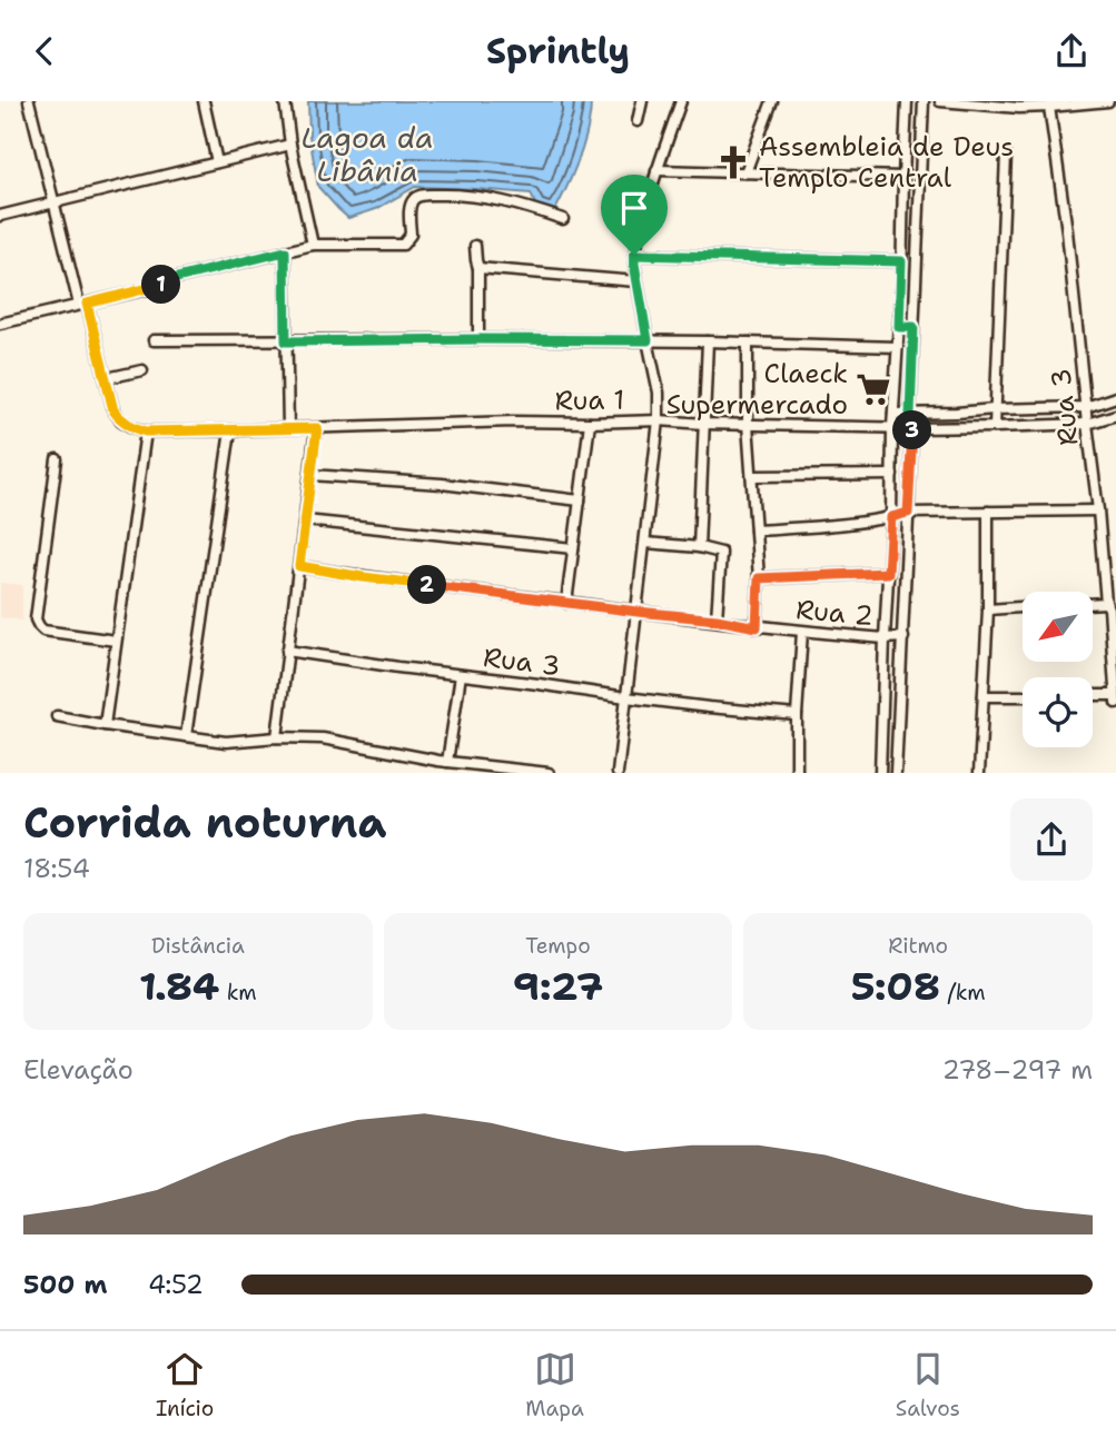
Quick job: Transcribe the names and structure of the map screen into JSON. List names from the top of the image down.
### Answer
{
  "streets": {
    "street": ["Rua 1", "Rua 3", "Rua 2"]
  },
  "crossings": [
    ["Rua 1", "Rua 3"]
  ],
  "water": ["Lagoa da Libânia"],
  "places": {
    "church": ["Assembleia de Deus Templo Central"],
    "supermarket": ["Claeck Supermercado"]
  },
  "north": "bottom left",
  "page": {
    "header": "Sprintly",
    "pins": ["1", "3", "2"],
    "heading": ["Corrida noturna", "18:54"],
    "stats": [
      ["Distância", "1.84 km"],
      ["Tempo", "9:27"],
      ["Ritmo", "5:08 /km"]
    ],
    "chart": ["Elevação", "278–297 m"],
    "list": [
      {
        "name": "500 m",
        "note": "4:52"
      }
    ],
    "tabs": ["Início", "Mapa", "Salvos"]
  }
}
